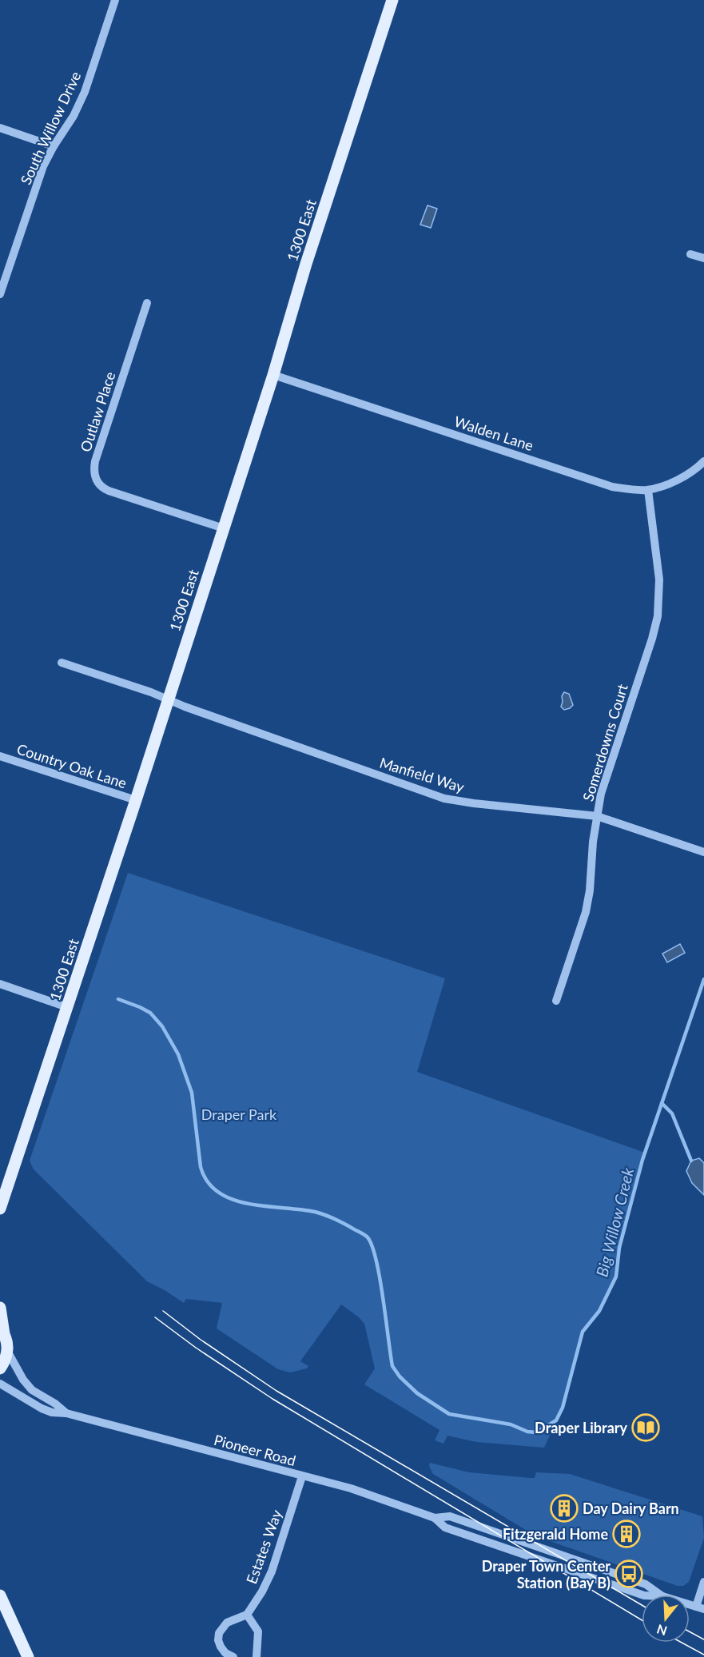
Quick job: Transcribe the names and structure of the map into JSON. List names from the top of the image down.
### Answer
{
  "streets": {
    "main road": ["1300 East"],
    "street": [
      "South Willow Drive",
      "Outlaw Place",
      "Walden Lane",
      "Somerdowns Court",
      "Country Oak Lane",
      "Manfield Way",
      "Pioneer Road",
      "Estates Way"
    ]
  },
  "crossings": [
    ["1300 East", "Outlaw Place"],
    ["1300 East", "Walden Lane"],
    ["1300 East", "Country Oak Lane"],
    ["1300 East", "Manfield Way"],
    ["Walden Lane", "Somerdowns Court"],
    ["Somerdowns Court", "Manfield Way"],
    ["Pioneer Road", "Estates Way"]
  ],
  "water": ["Big Willow Creek"],
  "parks": ["Draper Park"],
  "places": {
    "library": ["Draper Library"],
    "building": ["Day Dairy Barn", "Fitzgerald Home"],
    "bus stop": ["Draper Town Center Station (Bay B)"]
  },
  "north": "bottom"
}
